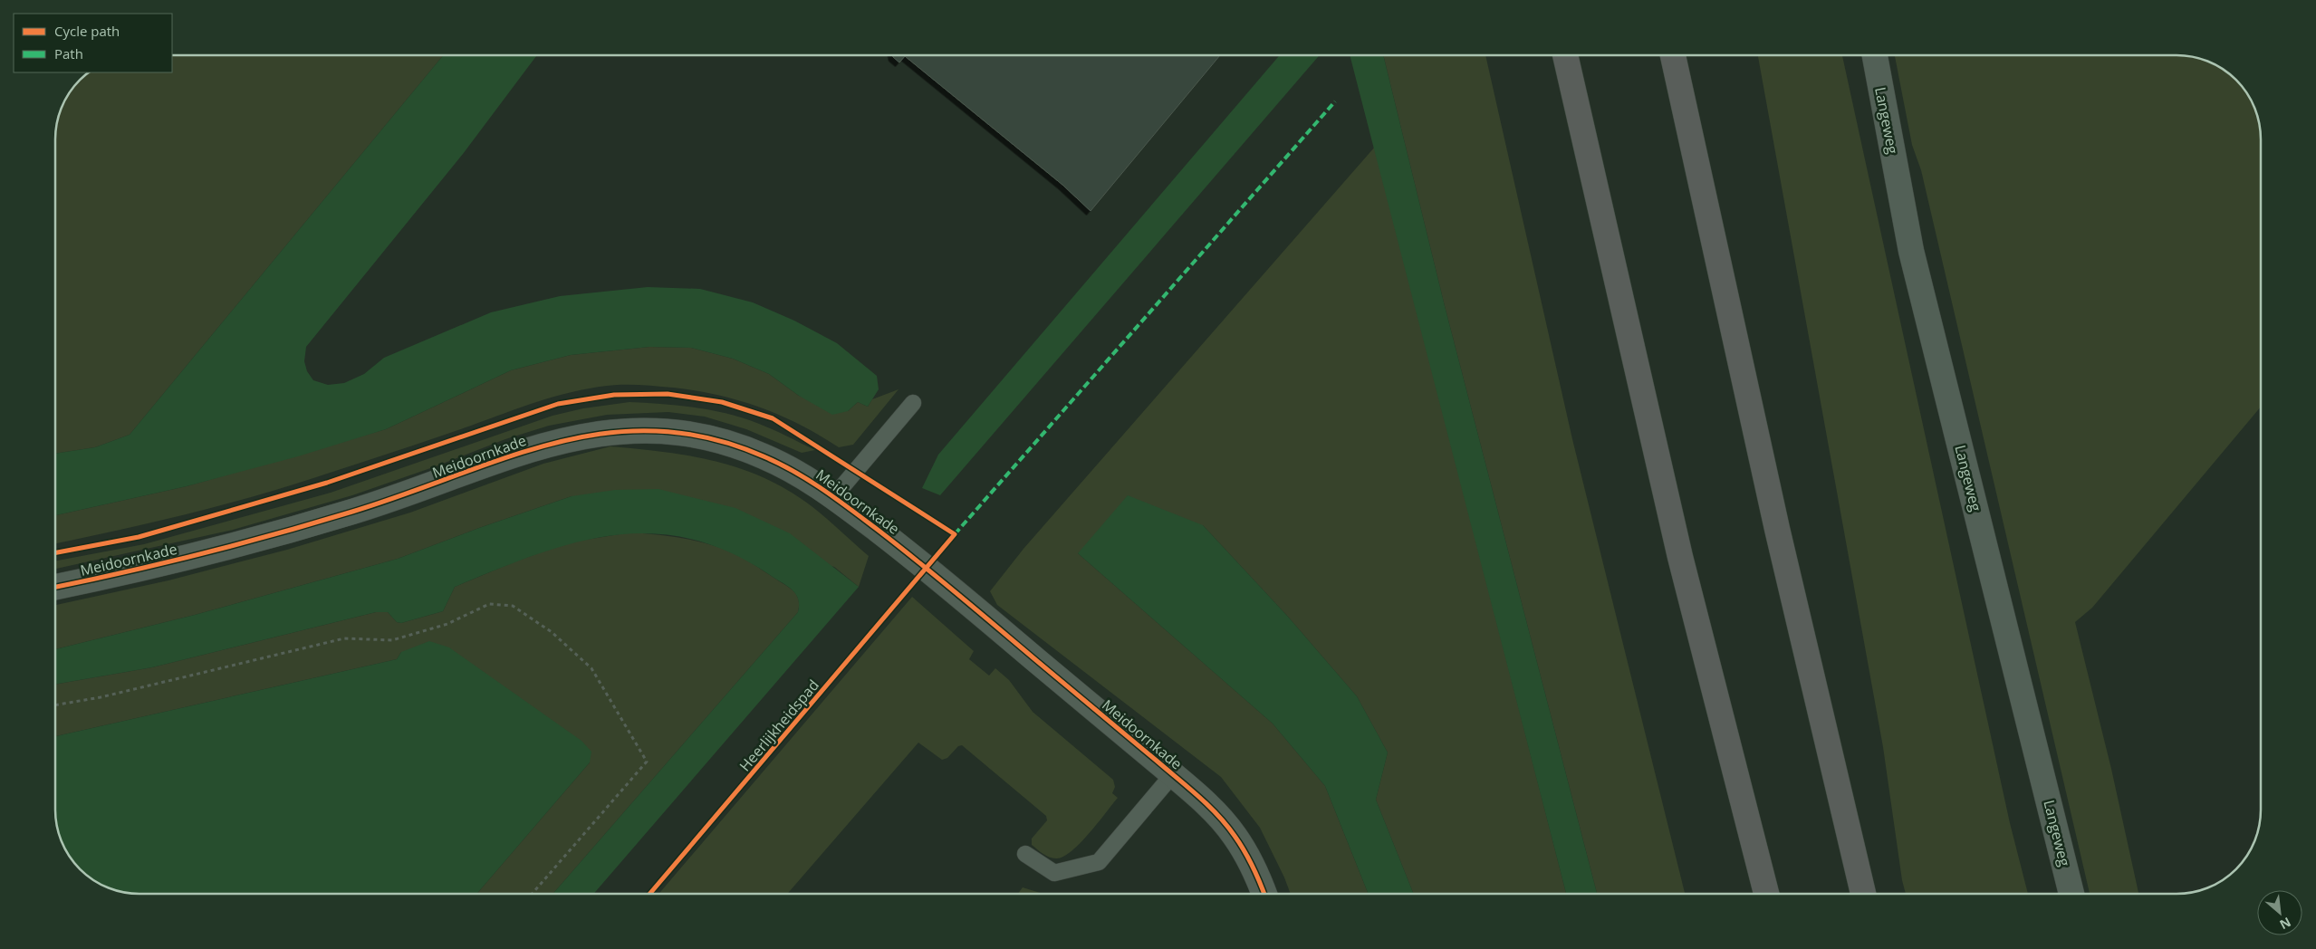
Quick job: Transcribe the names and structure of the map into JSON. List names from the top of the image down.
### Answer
{
  "streets": {
    "street": ["Langeweg", "Meidoornkade"],
    "cycle path": ["Heerlijkheidspad"]
  },
  "legend": ["Cycle path", "Path"],
  "north": "bottom right"
}
